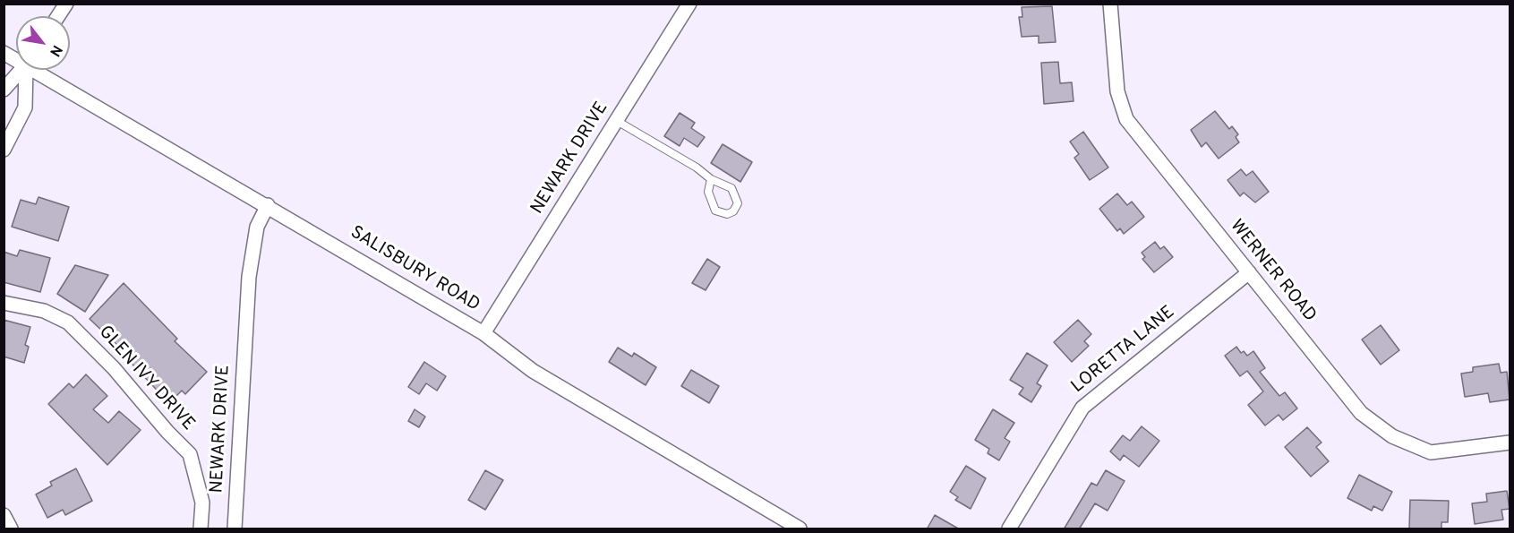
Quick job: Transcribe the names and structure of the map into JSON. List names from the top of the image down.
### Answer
{
  "streets": {
    "street": [
      "NEWARK DRIVE",
      "SALISBURY ROAD",
      "WERNER ROAD",
      "LORETTA LANE",
      "GLEN IVY DRIVE"
    ]
  },
  "crossings": [
    ["NEWARK DRIVE", "SALISBURY ROAD"],
    ["WERNER ROAD", "LORETTA LANE"]
  ],
  "north": "bottom right"
}
